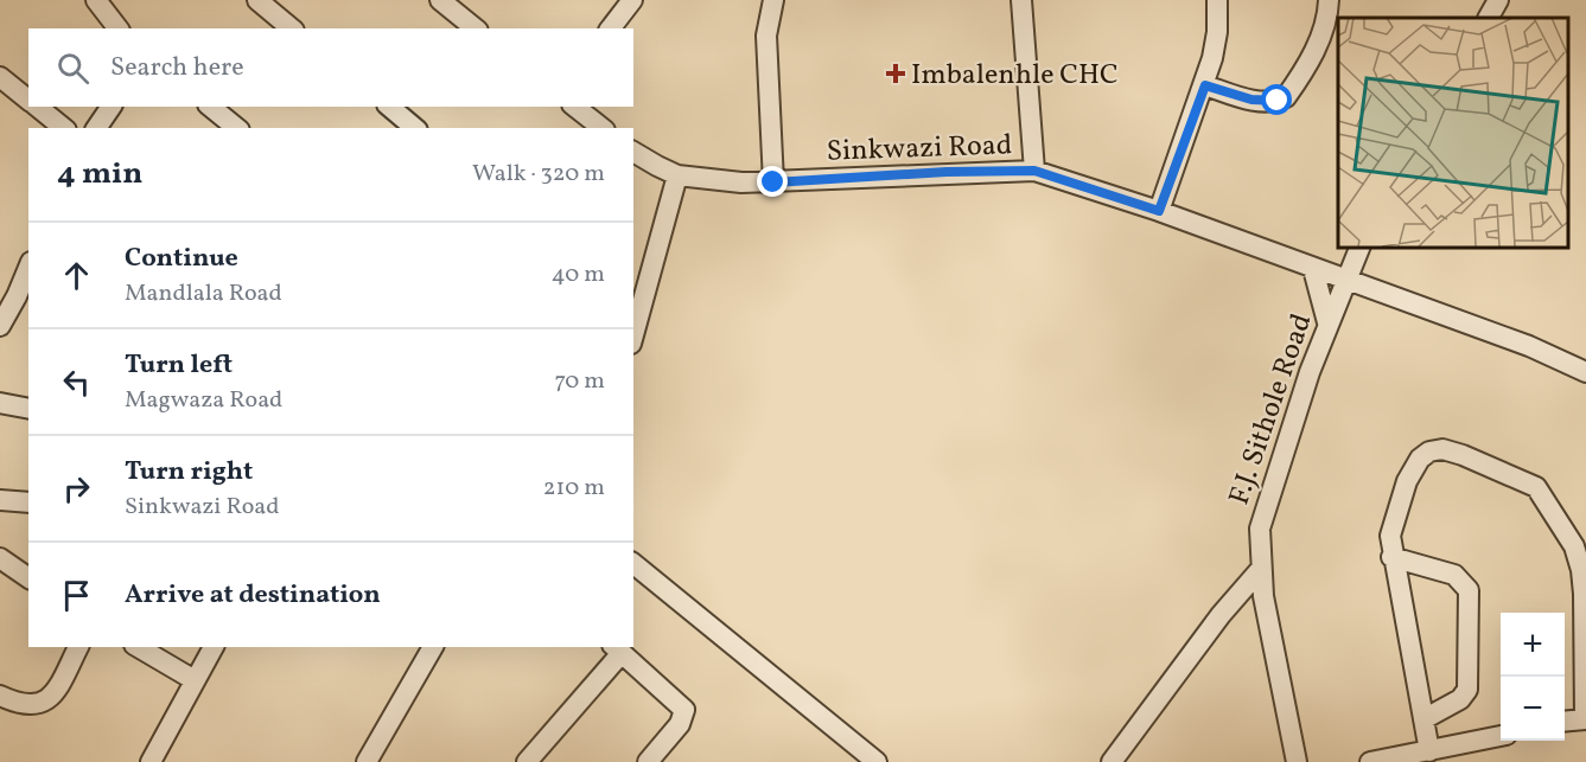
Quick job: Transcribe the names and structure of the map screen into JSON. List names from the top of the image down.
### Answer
{
  "streets": {
    "street": ["Sinkwazi Road", "F.J. Sithole Road"]
  },
  "crossings": [
    ["Sinkwazi Road", "F.J. Sithole Road"]
  ],
  "places": {
    "health": ["Imbalenhle CHC"]
  },
  "page": {
    "search": "Search here",
    "heading": ["4 min", "Walk · 320 m"],
    "list": [
      ["Continue", "Mandlala Road", "40 m"],
      ["Turn left", "Magwaza Road", "70 m"],
      ["Turn right", "Sinkwazi Road", "210 m"],
      "Arrive at destination"
    ],
    "map_buttons": ["+", "−"]
  }
}
